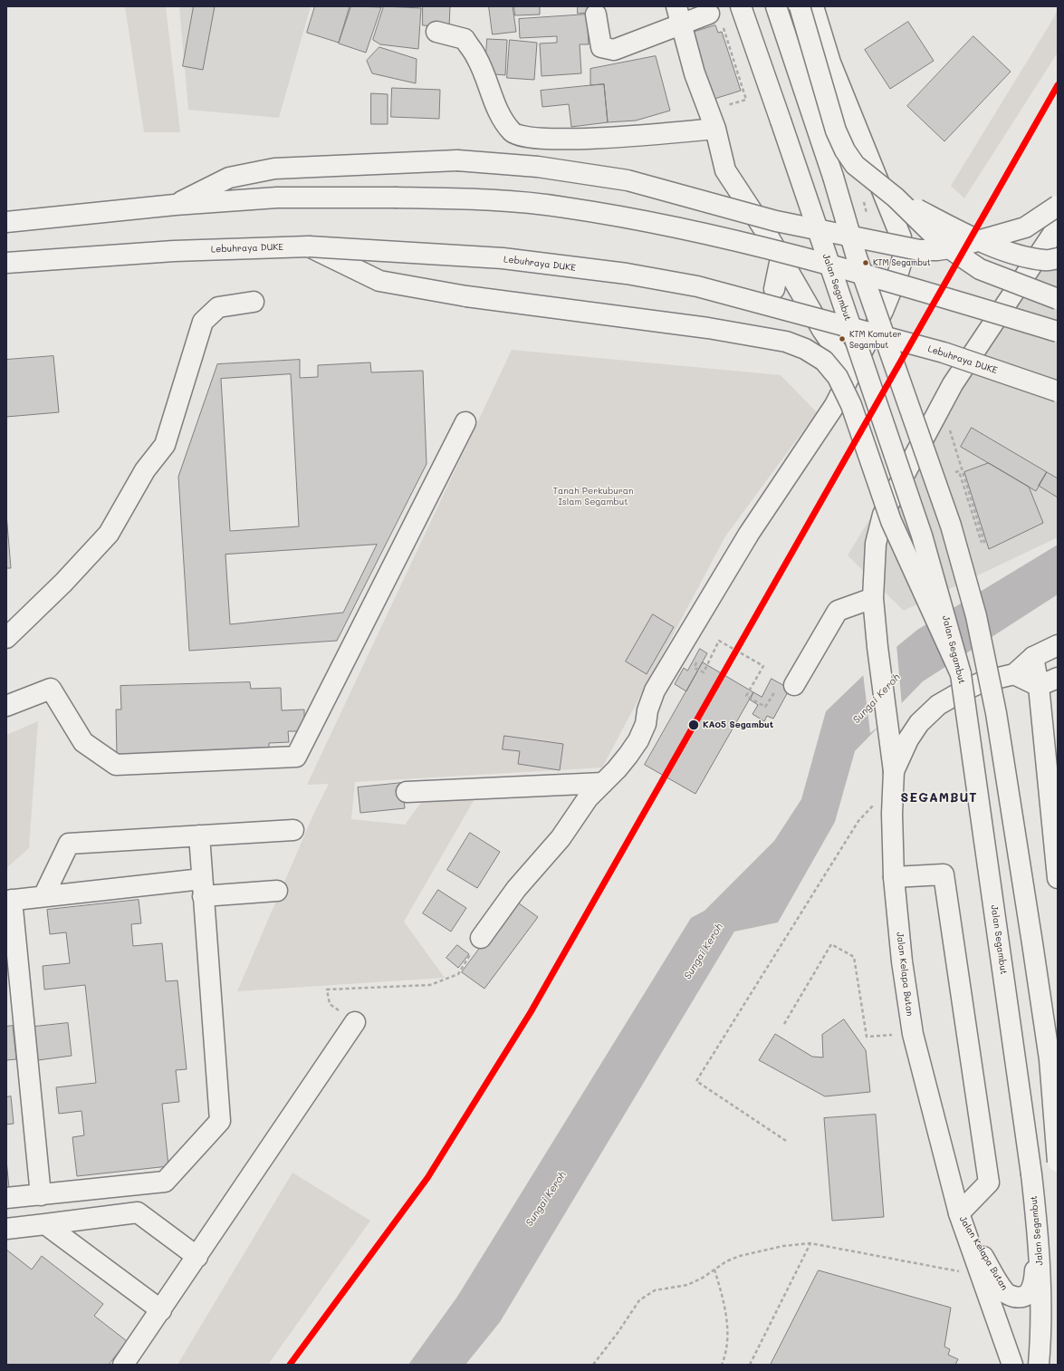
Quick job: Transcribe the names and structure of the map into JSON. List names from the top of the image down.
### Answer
{
  "streets": {
    "main road": ["Lebuhraya DUKE", "Jalan Segambut", "Jalan Kelapa Butan"]
  },
  "crossings": [
    ["Jalan Segambut", "Jalan Kelapa Butan"]
  ],
  "districts": ["SEGAMBUT"],
  "water": ["Sungai Keroh"],
  "parks": ["Tanah Perkuburan Islam Segambut"],
  "places": ["KTM Segambut", "KTM Komuter Segambut", "KA05 Segambut"]
}
